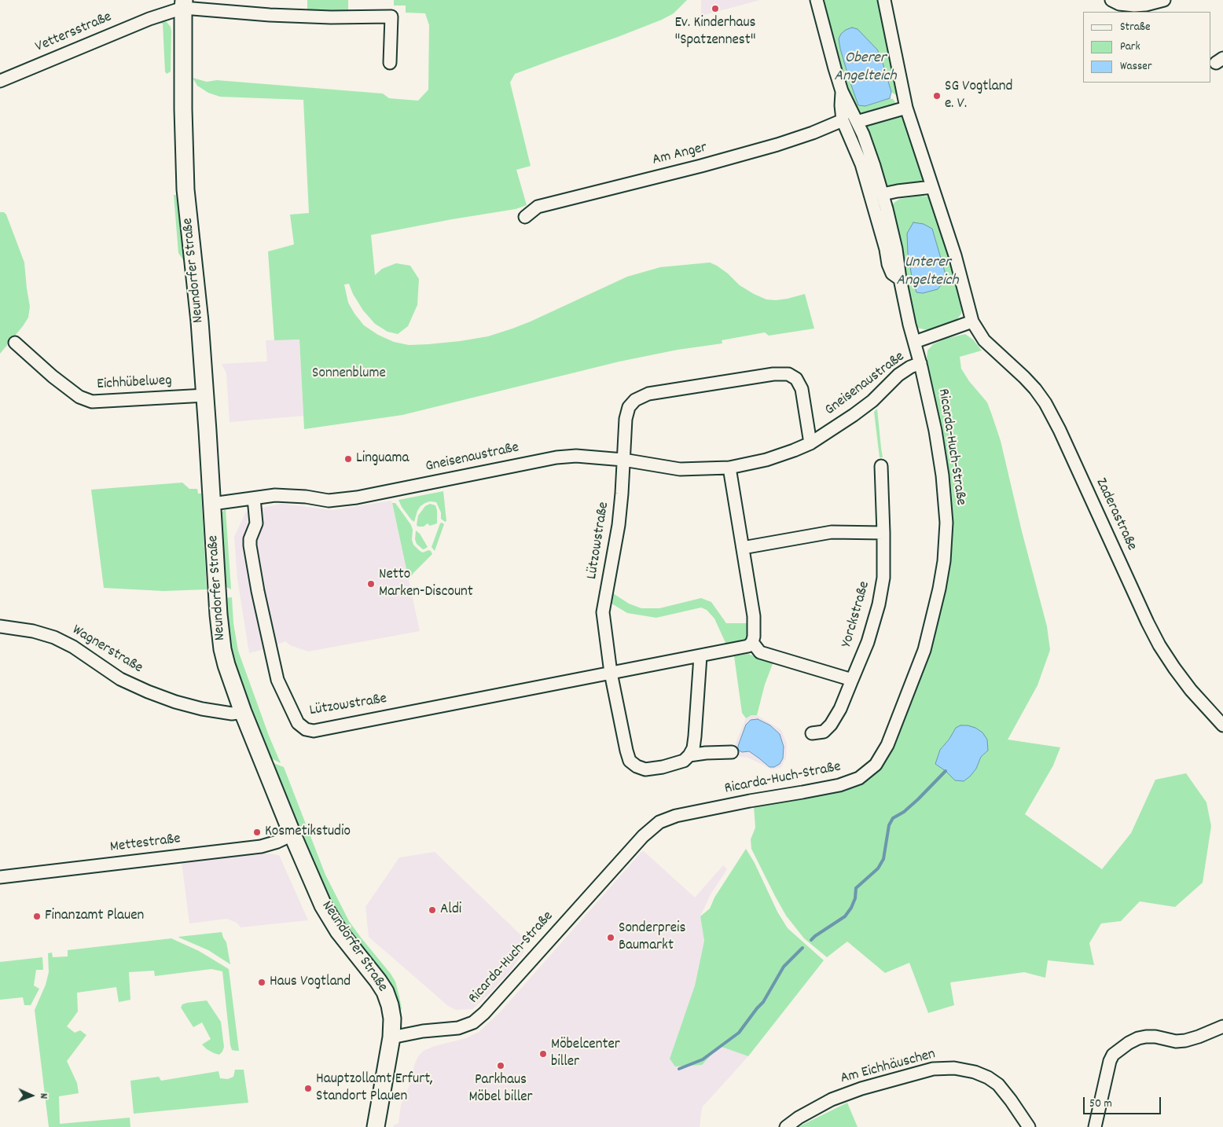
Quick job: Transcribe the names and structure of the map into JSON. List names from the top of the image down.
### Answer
{
  "streets": {
    "street": [
      "Vettersstraße",
      "Am Anger",
      "Neundorfer Straße",
      "Eichhübelweg",
      "Gneisenaustraße",
      "Ricarda-Huch-Straße",
      "Zaderastraße",
      "Lützowstraße",
      "Yorckstraße",
      "Wagnerstraße",
      "Mettestraße",
      "Am Eichhäuschen"
    ]
  },
  "crossings": [
    ["Vettersstraße", "Neundorfer Straße"],
    ["Neundorfer Straße", "Eichhübelweg"],
    ["Neundorfer Straße", "Gneisenaustraße"],
    ["Neundorfer Straße", "Ricarda-Huch-Straße"],
    ["Neundorfer Straße", "Wagnerstraße"],
    ["Neundorfer Straße", "Mettestraße"],
    ["Gneisenaustraße", "Ricarda-Huch-Straße"],
    ["Gneisenaustraße", "Lützowstraße"]
  ],
  "water": ["Oberer Angelteich", "Unterer Angelteich"],
  "parks": ["Sonnenblume"],
  "places": [
    "Ev. Kinderhaus \"Spatzennest\"",
    "SG Vogtland e. V.",
    "Linguama",
    "Netto Marken-Discount",
    "Kosmetikstudio",
    "Aldi",
    "Finanzamt Plauen",
    "Sonderpreis Baumarkt",
    "Haus Vogtland",
    "Möbelcenter biller",
    "Parkhaus Möbel biller",
    "Hauptzollamt Erfurt, Standort Plauen"
  ],
  "legend": ["Straße", "Park", "Wasser"],
  "scale_bar": "50 m",
  "north": "right"
}
